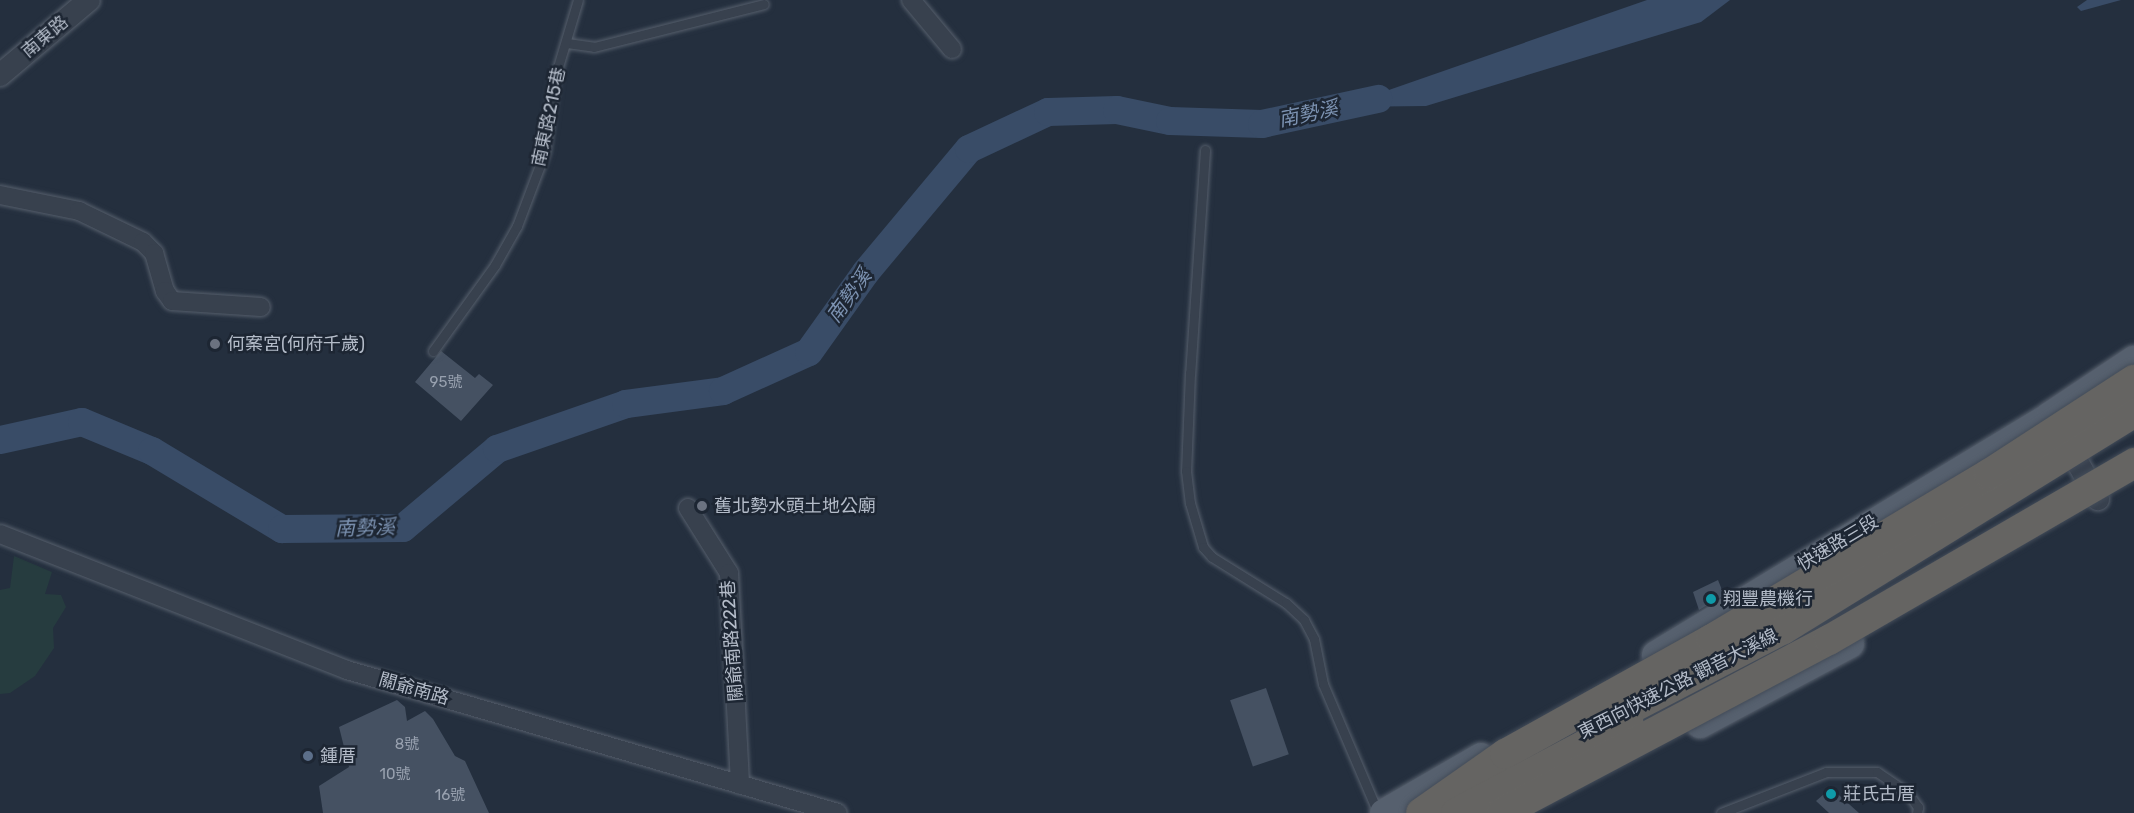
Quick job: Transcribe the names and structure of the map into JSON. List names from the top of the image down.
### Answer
{
  "streets": {
    "highway": ["東西向快速公路 觀音大溪線"],
    "main road": ["快速路三段"],
    "street": ["南東路", "關爺南路222巷", "關爺南路"],
    "lane": ["南東路215巷"]
  },
  "crossings": [
    ["關爺南路222巷", "關爺南路"]
  ],
  "water": ["南勢溪"],
  "places": [
    "何案宮(何府千歲)",
    "舊北勢水頭土地公廟",
    "翔豐農機行",
    "鍾厝",
    "莊氏古厝"
  ],
  "house_numbers": [
    "95號",
    "8號",
    "10號",
    "16號"
  ]
}
